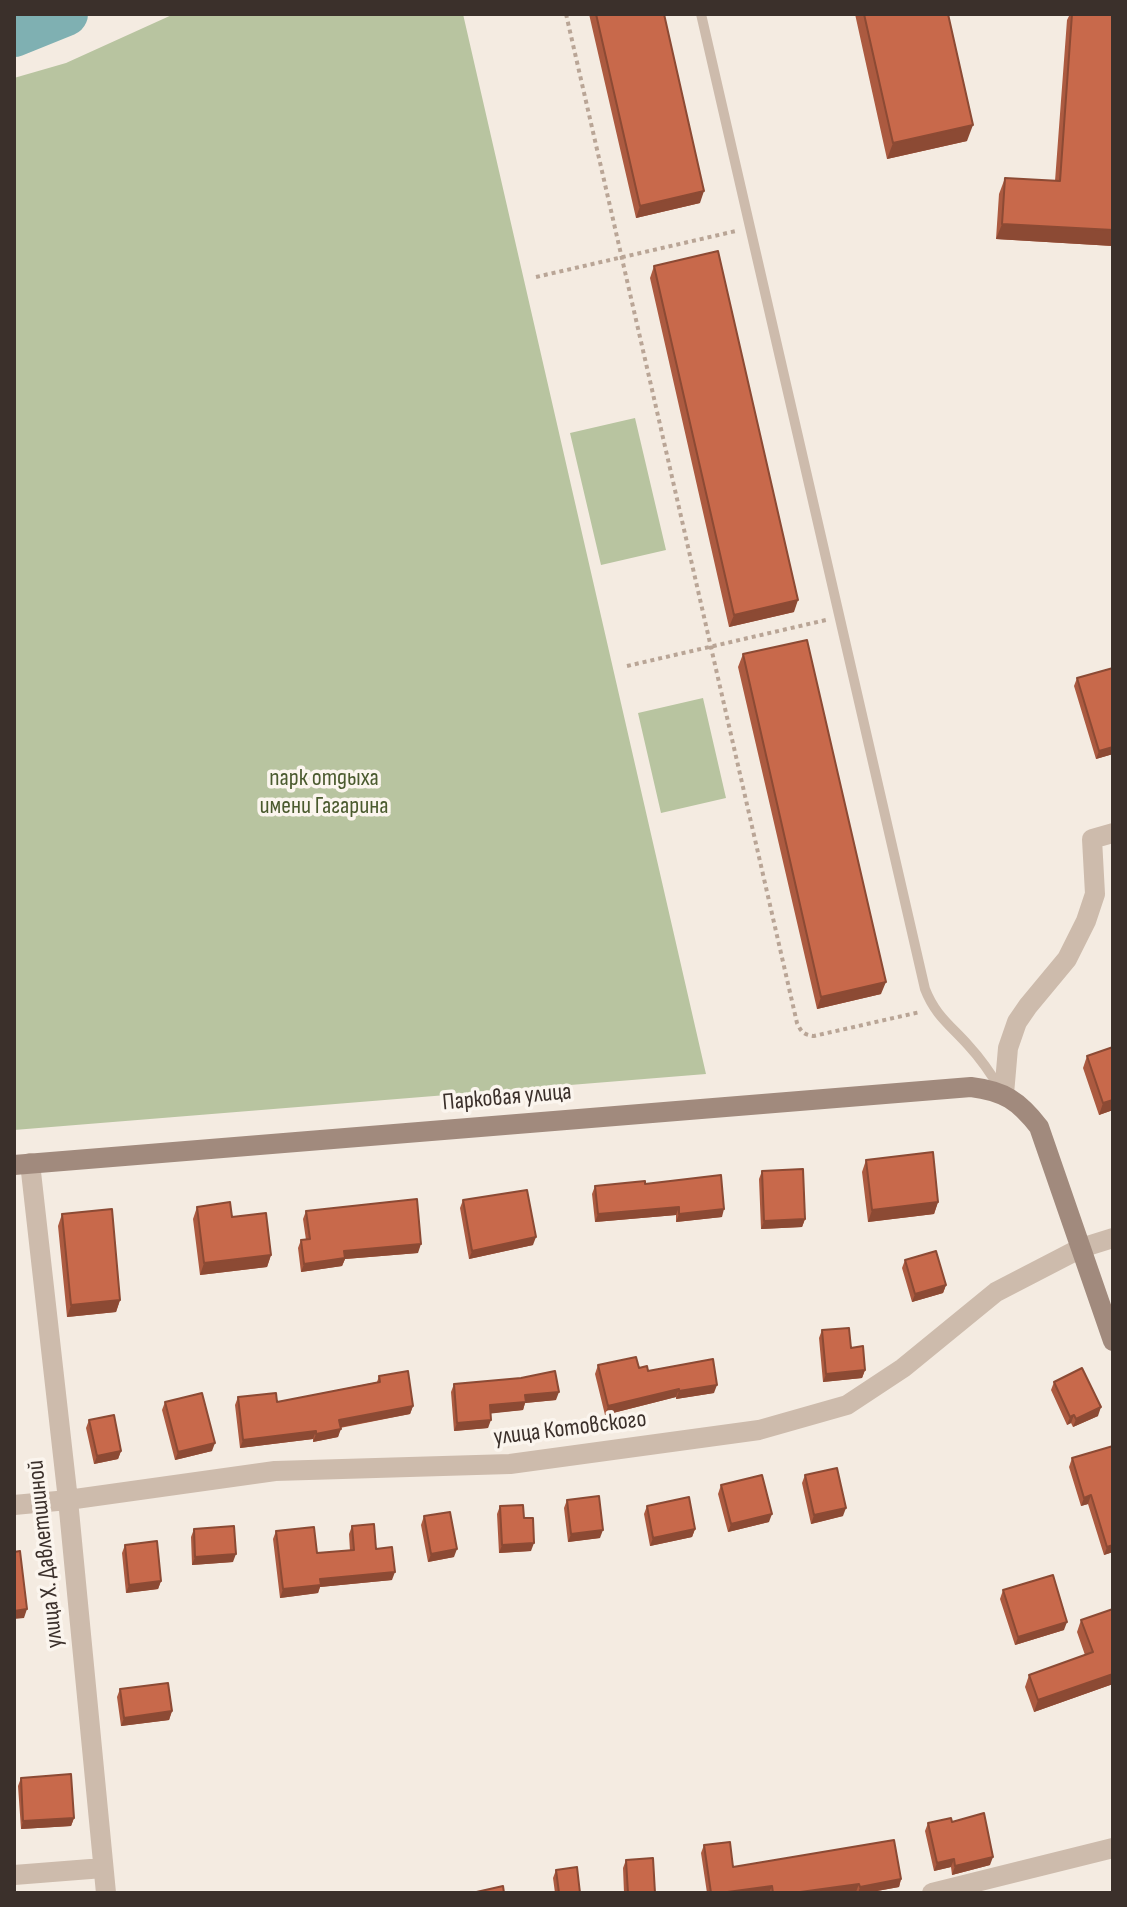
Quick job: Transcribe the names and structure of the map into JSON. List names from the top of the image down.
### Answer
{
  "streets": {
    "street": ["Парковая улица", "улица Котовского", "улица Х. Давлетшиной"]
  },
  "crossings": [
    ["Парковая улица", "улица Х. Давлетшиной"],
    ["улица Котовского", "улица Х. Давлетшиной"]
  ],
  "parks": ["парк отдыха имени Гагарина"]
}
